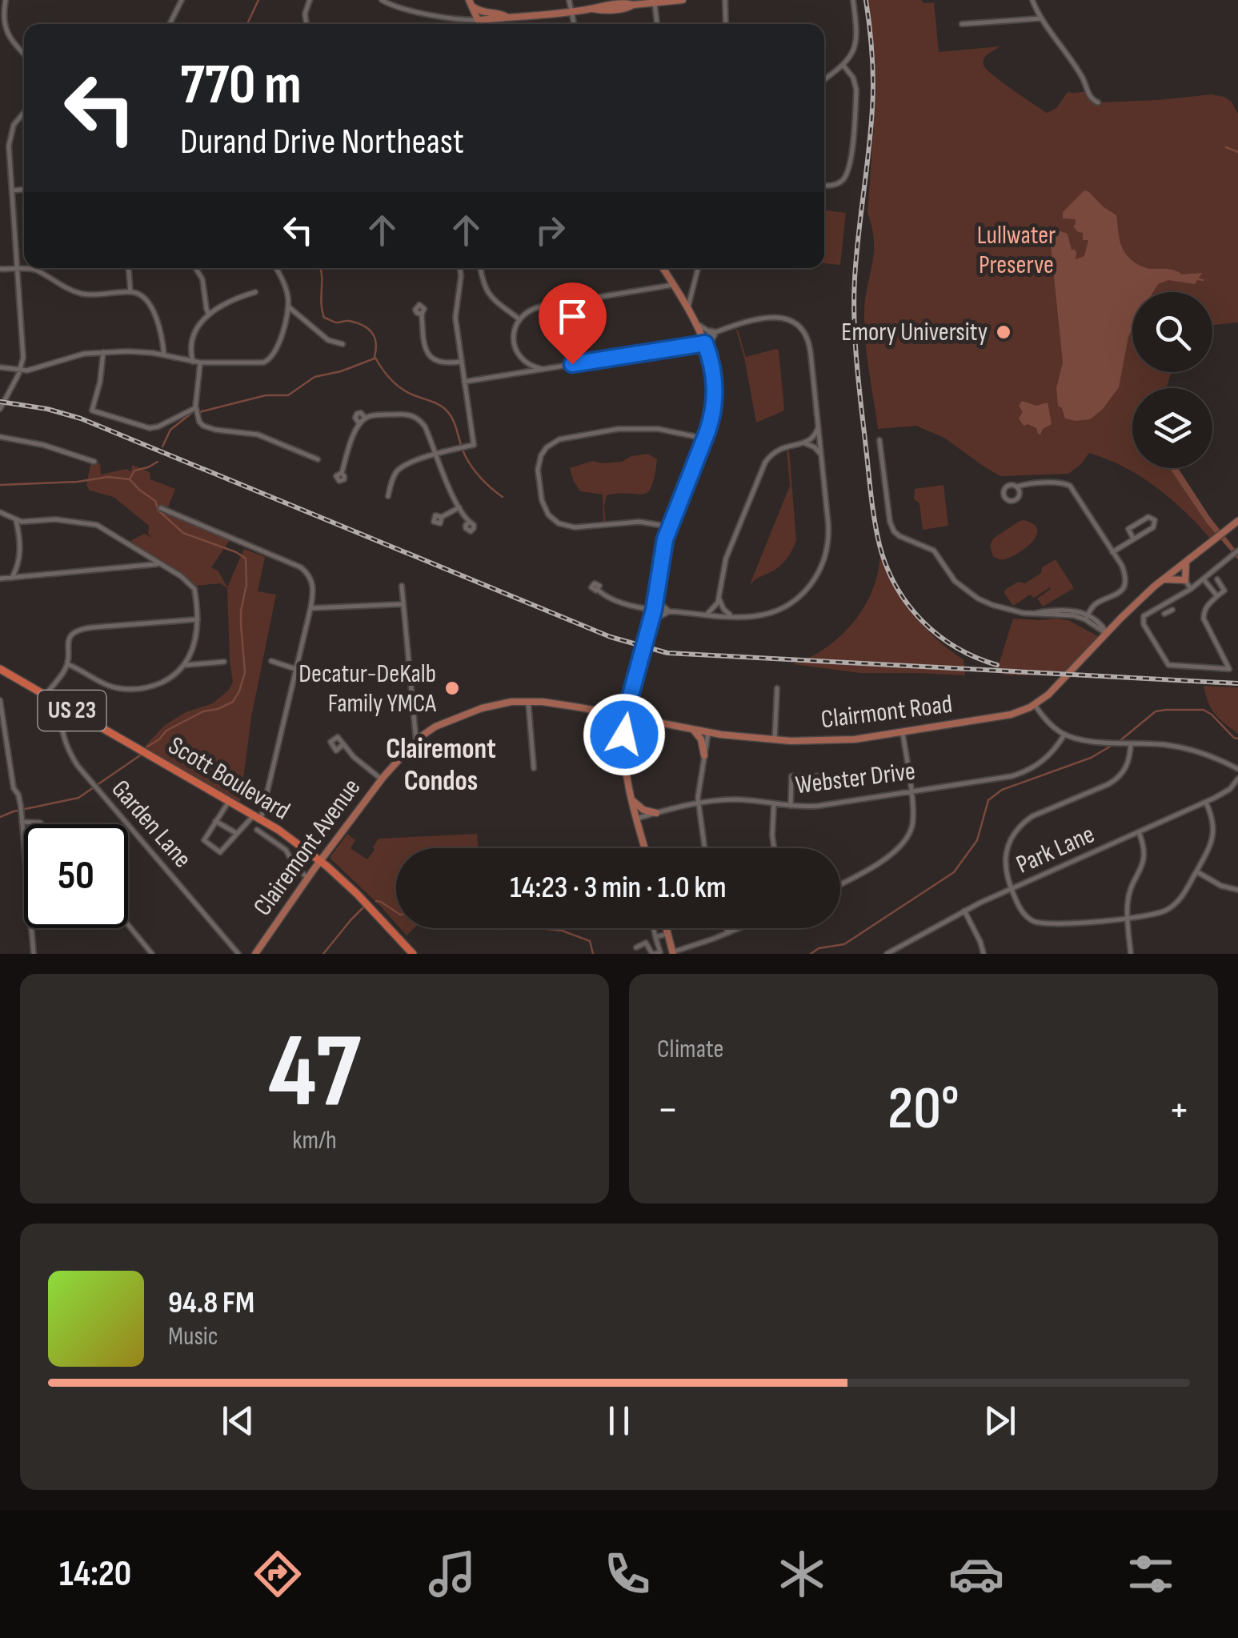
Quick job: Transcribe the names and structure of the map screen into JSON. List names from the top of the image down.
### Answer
{
  "streets": {
    "highway": ["US 23", "Scott Boulevard"],
    "main road": ["Clairmont Road", "Clairemont Avenue"],
    "street": ["Webster Drive", "Garden Lane", "Park Lane"]
  },
  "crossings": [
    ["Clairmont Road", "Clairemont Avenue"],
    ["Scott Boulevard", "Garden Lane"],
    ["Scott Boulevard", "Clairemont Avenue"]
  ],
  "districts": ["Clairemont Condos"],
  "parks": ["Lullwater Preserve"],
  "places": ["Emory University", "Decatur-DeKalb Family YMCA"],
  "page": {
    "turn": ["770 m", "Durand Drive Northeast"],
    "limit": "50",
    "trip": "14:23 · 3 min · 1.0 km",
    "tile": [
      ["47", "km/h"],
      "Climate"
    ],
    "heat": ["−", "20°", "+"],
    "song": ["94.8 FM", "Music"],
    "tabs": "14:20"
  }
}
